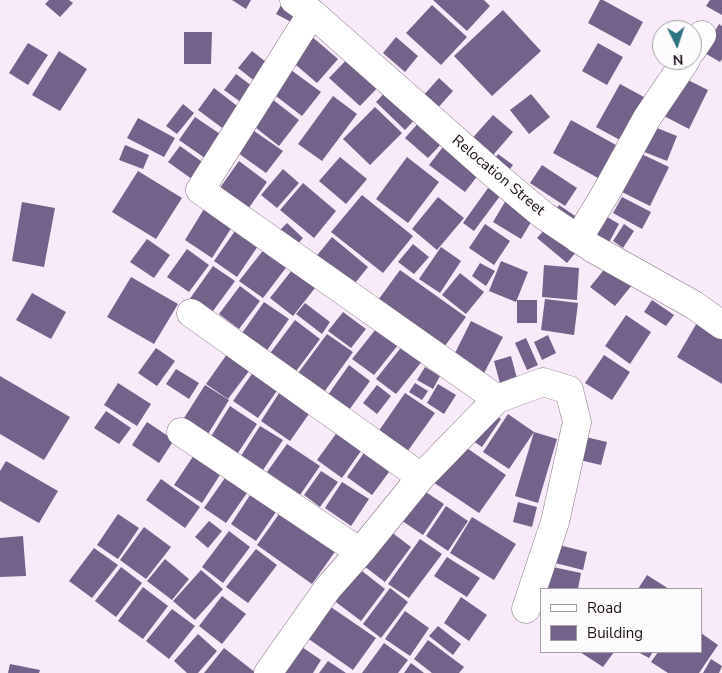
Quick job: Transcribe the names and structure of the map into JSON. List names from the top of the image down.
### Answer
{
  "streets": {
    "street": ["Relocation Street"]
  },
  "legend": ["Road", "Building"],
  "north": "bottom"
}
